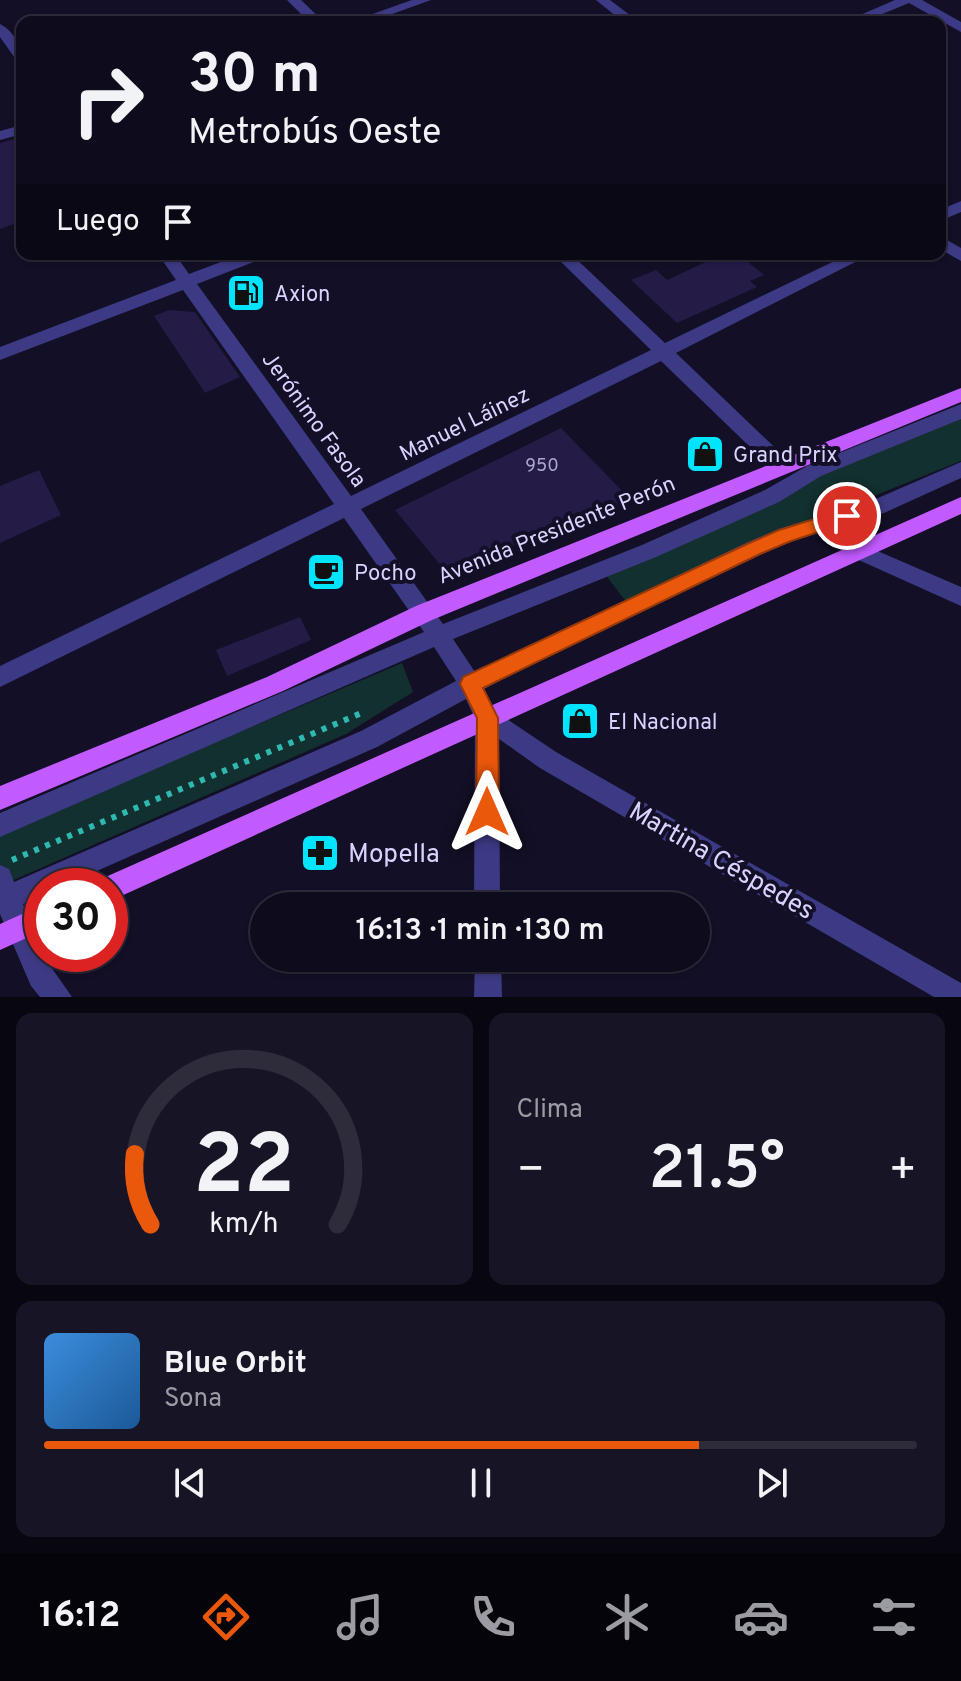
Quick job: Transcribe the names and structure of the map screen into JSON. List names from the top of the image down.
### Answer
{
  "streets": {
    "main road": ["Avenida Presidente Perón"],
    "street": ["Jerónimo Fasola", "Manuel Láinez", "Martina Céspedes"]
  },
  "crossings": [
    ["Jerónimo Fasola", "Manuel Láinez"],
    ["Jerónimo Fasola", "Avenida Presidente Perón"],
    ["Jerónimo Fasola", "Martina Céspedes"]
  ],
  "places": {
    "fuel station": ["Axion"],
    "shop": ["Grand Prix", "El Nacional"],
    "cafe": ["Pocho"],
    "pharmacy": ["Mopella"]
  },
  "house_numbers": ["950"],
  "page": {
    "turn": ["30 m", "Metrobús Oeste"],
    "then": "Luego",
    "limit": "30",
    "trip": "16:13 · 1 min · 130 m",
    "tile": "Clima",
    "heat": ["−", "21.5°", "+"],
    "song": ["Blue Orbit", "Sona"],
    "tabs": "16:12",
    "gauge": ["22", "km/h"]
  }
}
